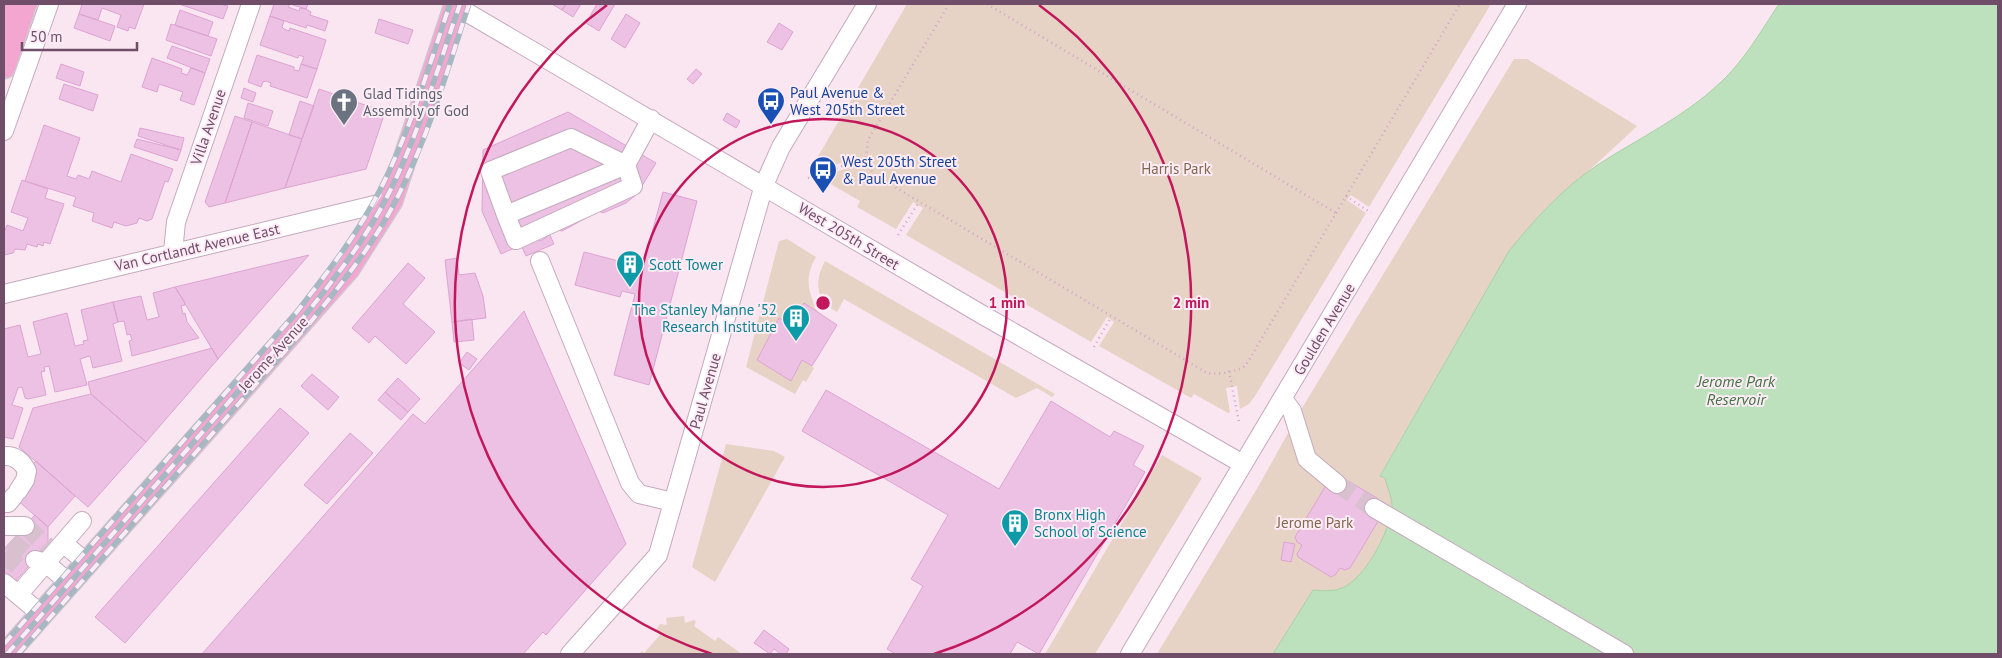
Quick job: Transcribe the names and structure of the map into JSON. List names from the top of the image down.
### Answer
{
  "streets": {
    "main road": ["Jerome Avenue"],
    "street": [
      "Villa Avenue",
      "West 205th Street",
      "Van Cortlandt Avenue East",
      "Goulden Avenue",
      "Paul Avenue"
    ]
  },
  "crossings": [
    ["Villa Avenue", "Van Cortlandt Avenue East"],
    ["West 205th Street", "Goulden Avenue"],
    ["West 205th Street", "Jerome Avenue"],
    ["West 205th Street", "Paul Avenue"],
    ["Van Cortlandt Avenue East", "Jerome Avenue"]
  ],
  "water": ["Jerome Park Reservoir"],
  "parks": ["Harris Park", "Jerome Park"],
  "places": {
    "bus stop": ["Paul Avenue & West 205th Street", "West 205th Street & Paul Avenue"],
    "church": ["Glad Tidings Assembly of God"],
    "building": ["Scott Tower", "The Stanley Manne '52 Research Institute", "Bronx High School of Science"]
  },
  "scale_bar": "50 m",
  "rings": ["1 min", "2 min"]
}
